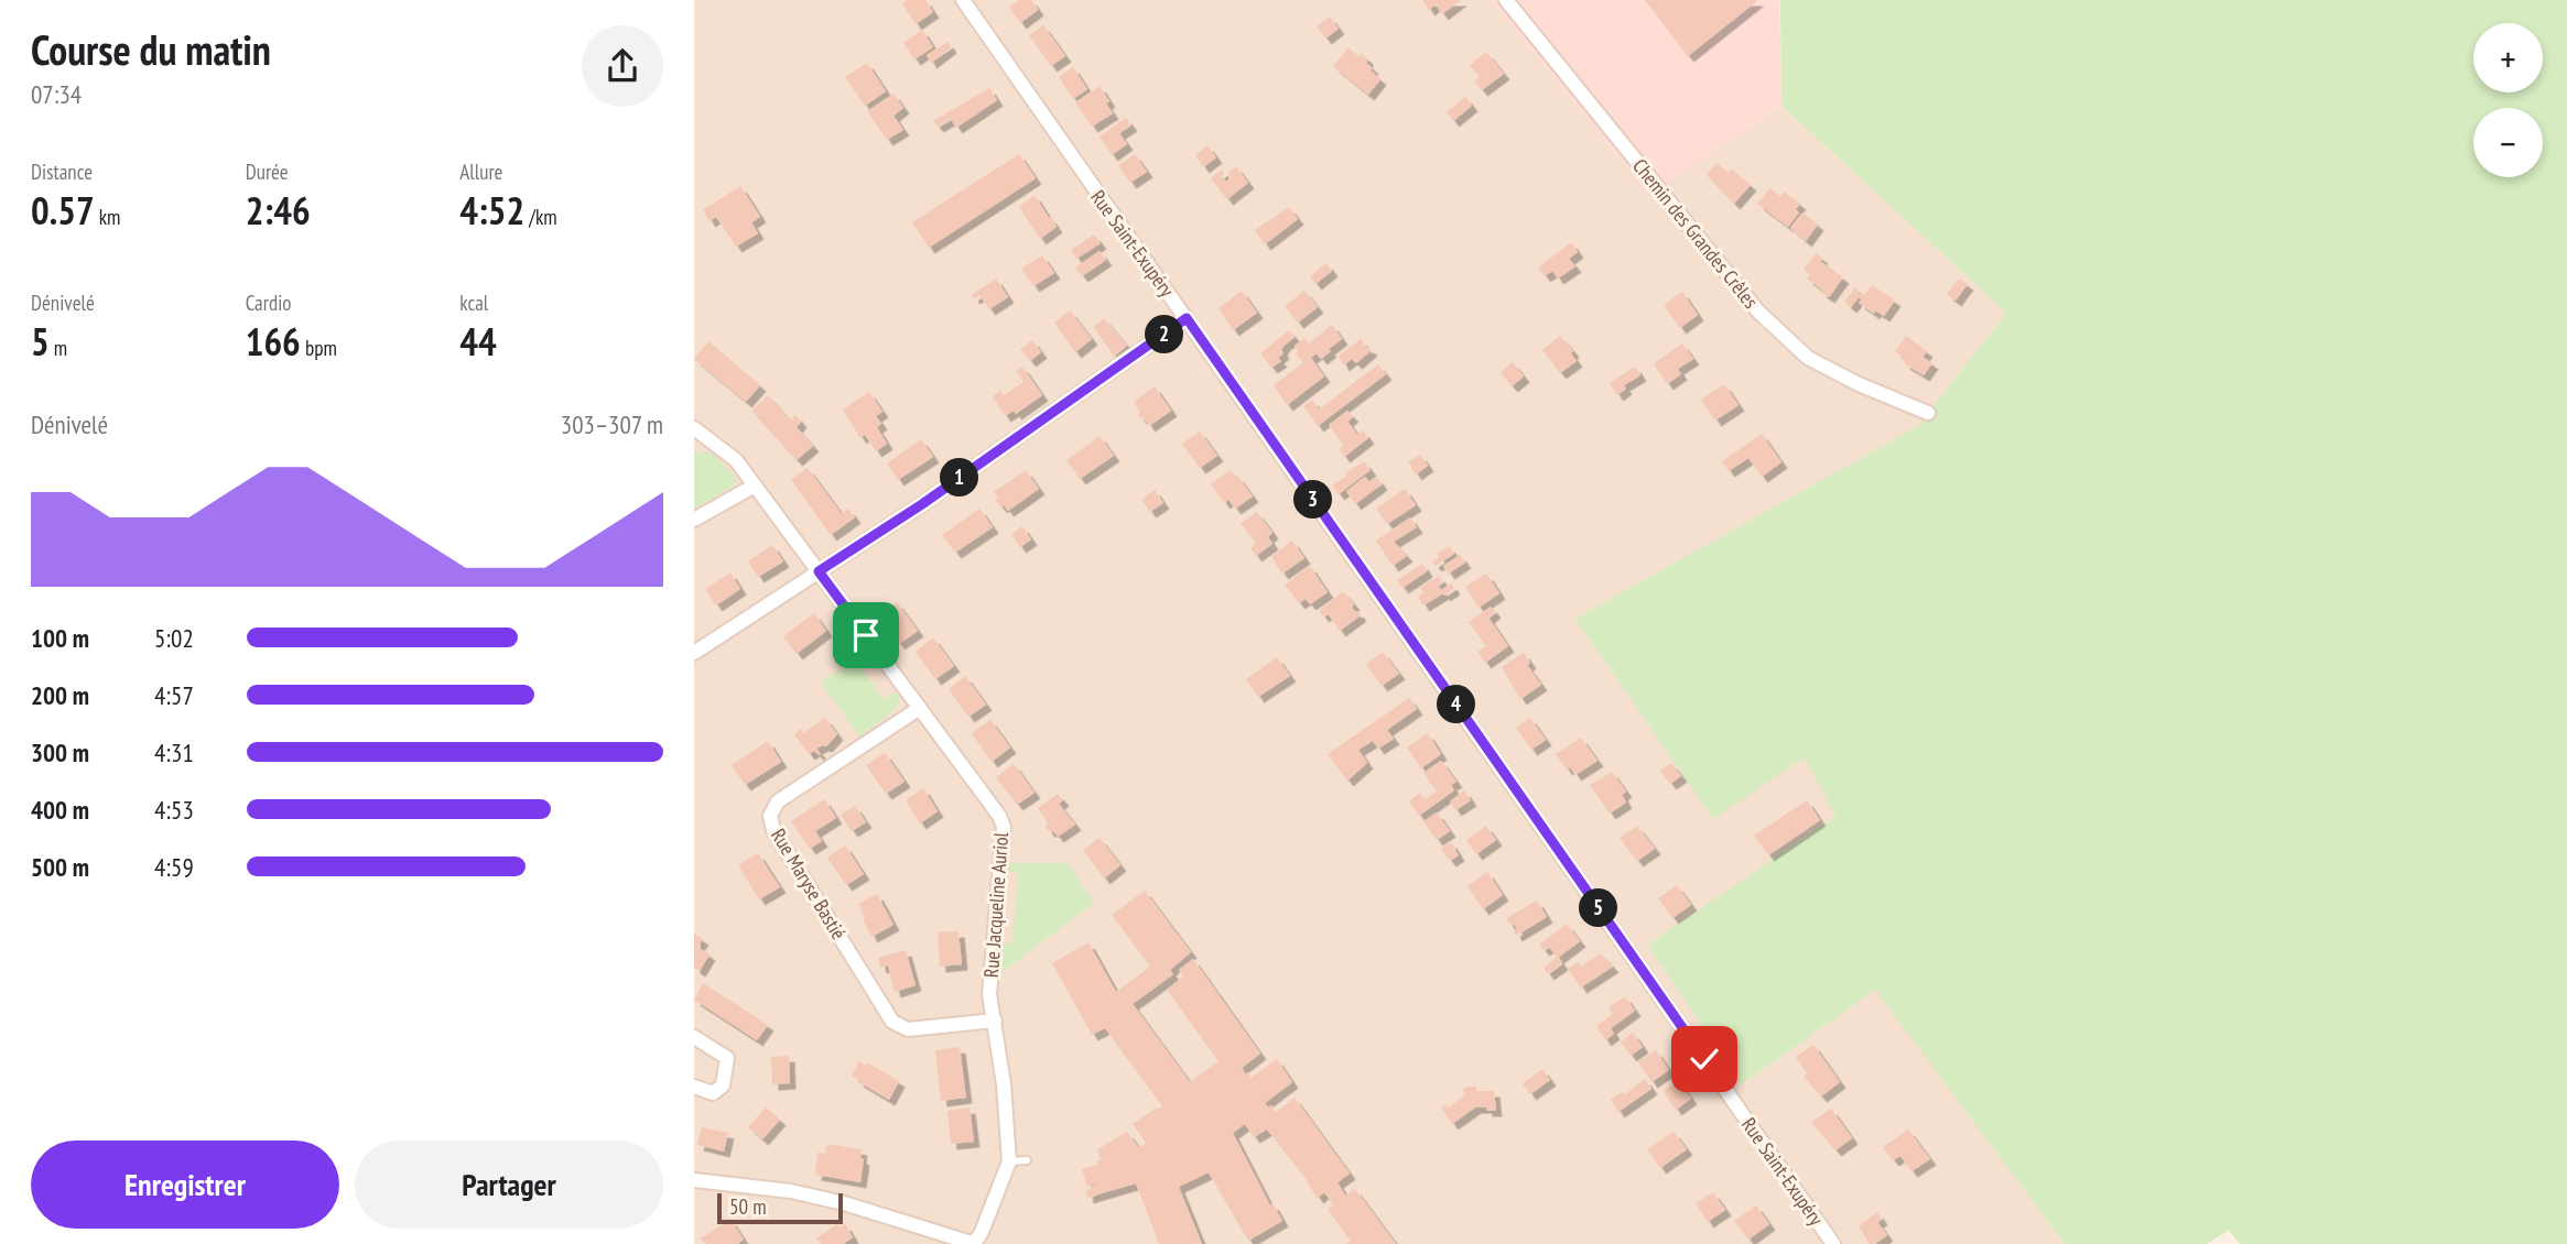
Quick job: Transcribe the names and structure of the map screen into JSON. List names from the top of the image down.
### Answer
{
  "streets": {
    "street": [
      "Chemin des Grandes Crêles",
      "Rue Saint-Exupéry",
      "Rue Maryse Bastié",
      "Rue Jacqueline Auriol"
    ]
  },
  "crossings": [
    ["Rue Maryse Bastié", "Rue Jacqueline Auriol"]
  ],
  "scale_bar": "50 m",
  "page": {
    "heading": ["Course du matin", "07:34"],
    "map_buttons": ["+", "−"],
    "stats": [
      ["Distance", "0.57 km"],
      ["Durée", "2:46"],
      ["Allure", "4:52 /km"],
      ["Dénivelé", "5 m"],
      ["Cardio", "166 bpm"],
      ["kcal", "44"]
    ],
    "pins": [
      "2",
      "1",
      "3",
      "4",
      "5"
    ],
    "chart": ["Dénivelé", "303–307 m"],
    "list": [
      {
        "name": "100 m",
        "note": "5:02"
      },
      {
        "name": "200 m",
        "note": "4:57"
      },
      {
        "name": "300 m",
        "note": "4:31"
      },
      {
        "name": "400 m",
        "note": "4:53"
      },
      {
        "name": "500 m",
        "note": "4:59"
      }
    ],
    "buttons": ["Enregistrer", "Partager"],
    "scale": "50 m"
  }
}
